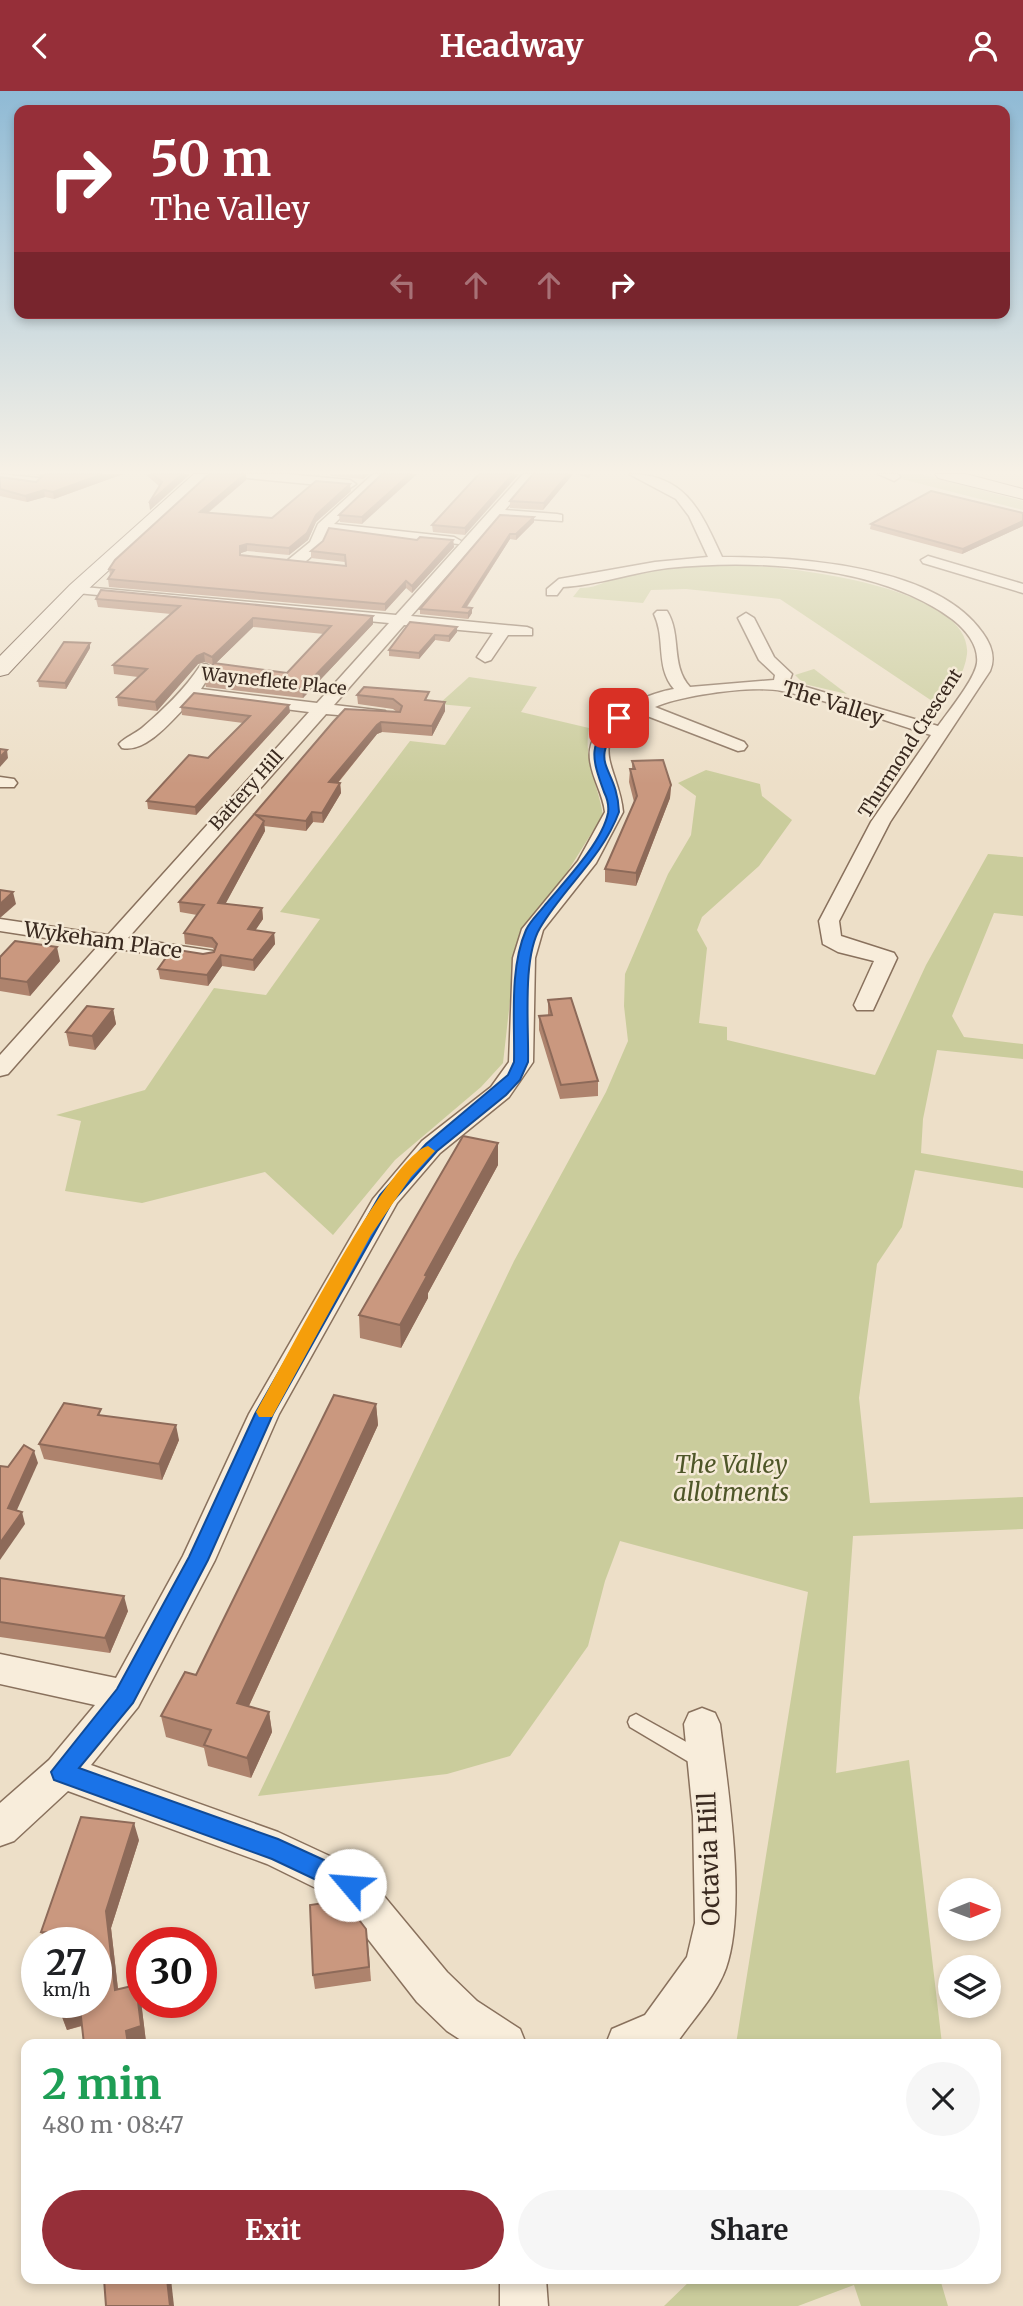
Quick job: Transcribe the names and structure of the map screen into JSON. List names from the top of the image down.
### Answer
{
  "streets": {
    "street": [
      "Wayneflete Place",
      "The Valley",
      "Thurmond Crescent",
      "Battery Hill",
      "Wykeham Place",
      "Octavia Hill"
    ]
  },
  "crossings": [
    ["Wayneflete Place", "Battery Hill"],
    ["The Valley", "Thurmond Crescent"],
    ["Battery Hill", "Wykeham Place"]
  ],
  "parks": ["The Valley allotments"],
  "north": "right",
  "page": {
    "header": "Headway",
    "turn": ["50 m", "The Valley"],
    "speed": "27 km/h",
    "limit": "30",
    "heading": ["2 min", "480 m · 08:47"],
    "buttons": ["Exit", "Share"]
  }
}
